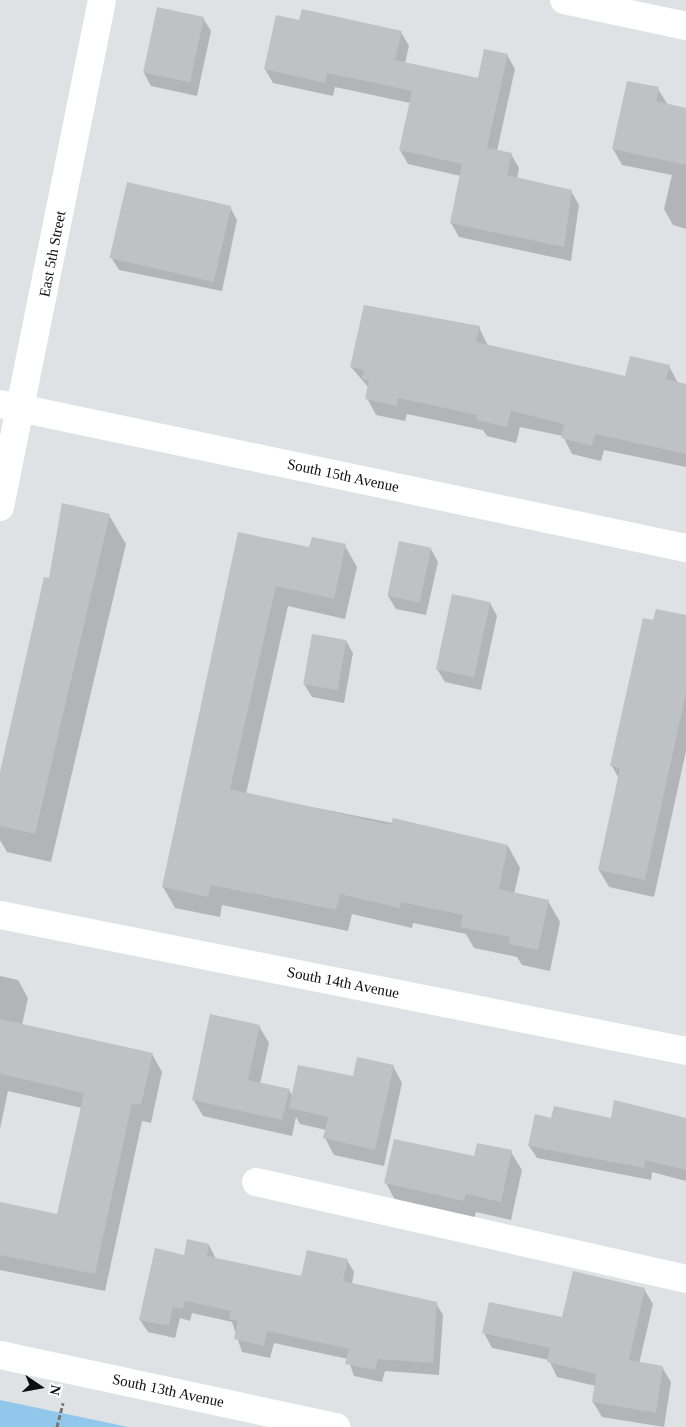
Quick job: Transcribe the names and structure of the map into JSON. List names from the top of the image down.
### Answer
{
  "streets": {
    "street": [
      "East 5th Street",
      "South 15th Avenue",
      "South 14th Avenue",
      "South 13th Avenue"
    ]
  },
  "crossings": [
    ["East 5th Street", "South 15th Avenue"]
  ],
  "north": "right"
}
